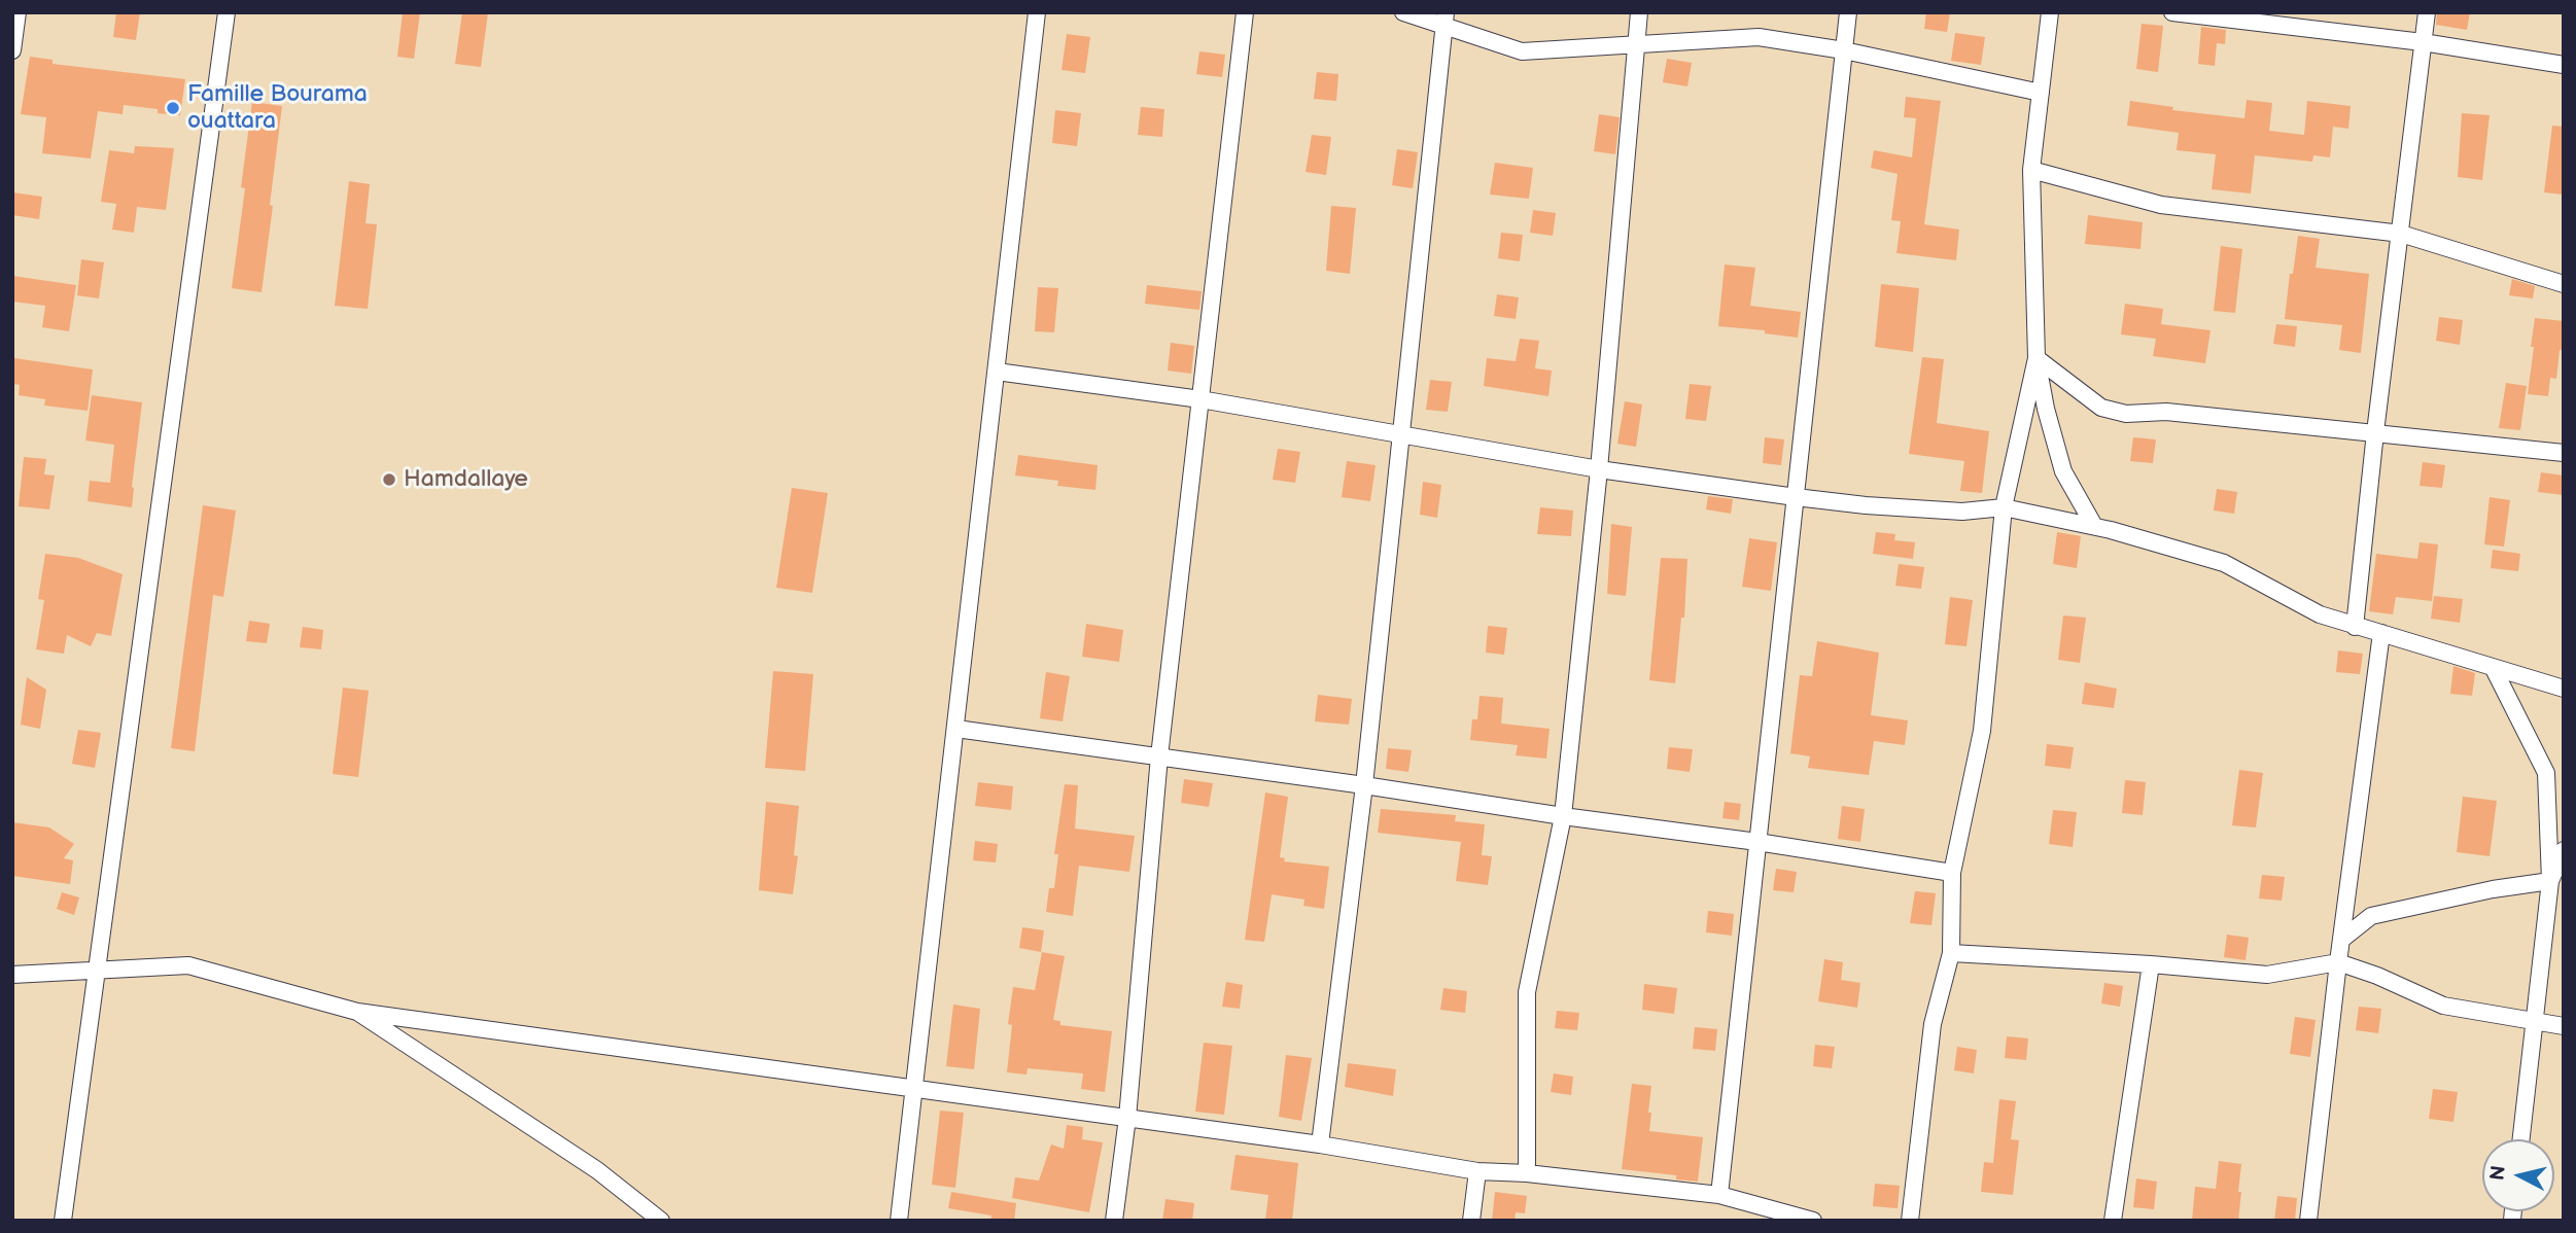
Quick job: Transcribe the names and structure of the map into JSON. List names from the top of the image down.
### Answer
{
  "places": ["Famille Bourama ouattara", "Hamdallaye"],
  "north": "left"
}
